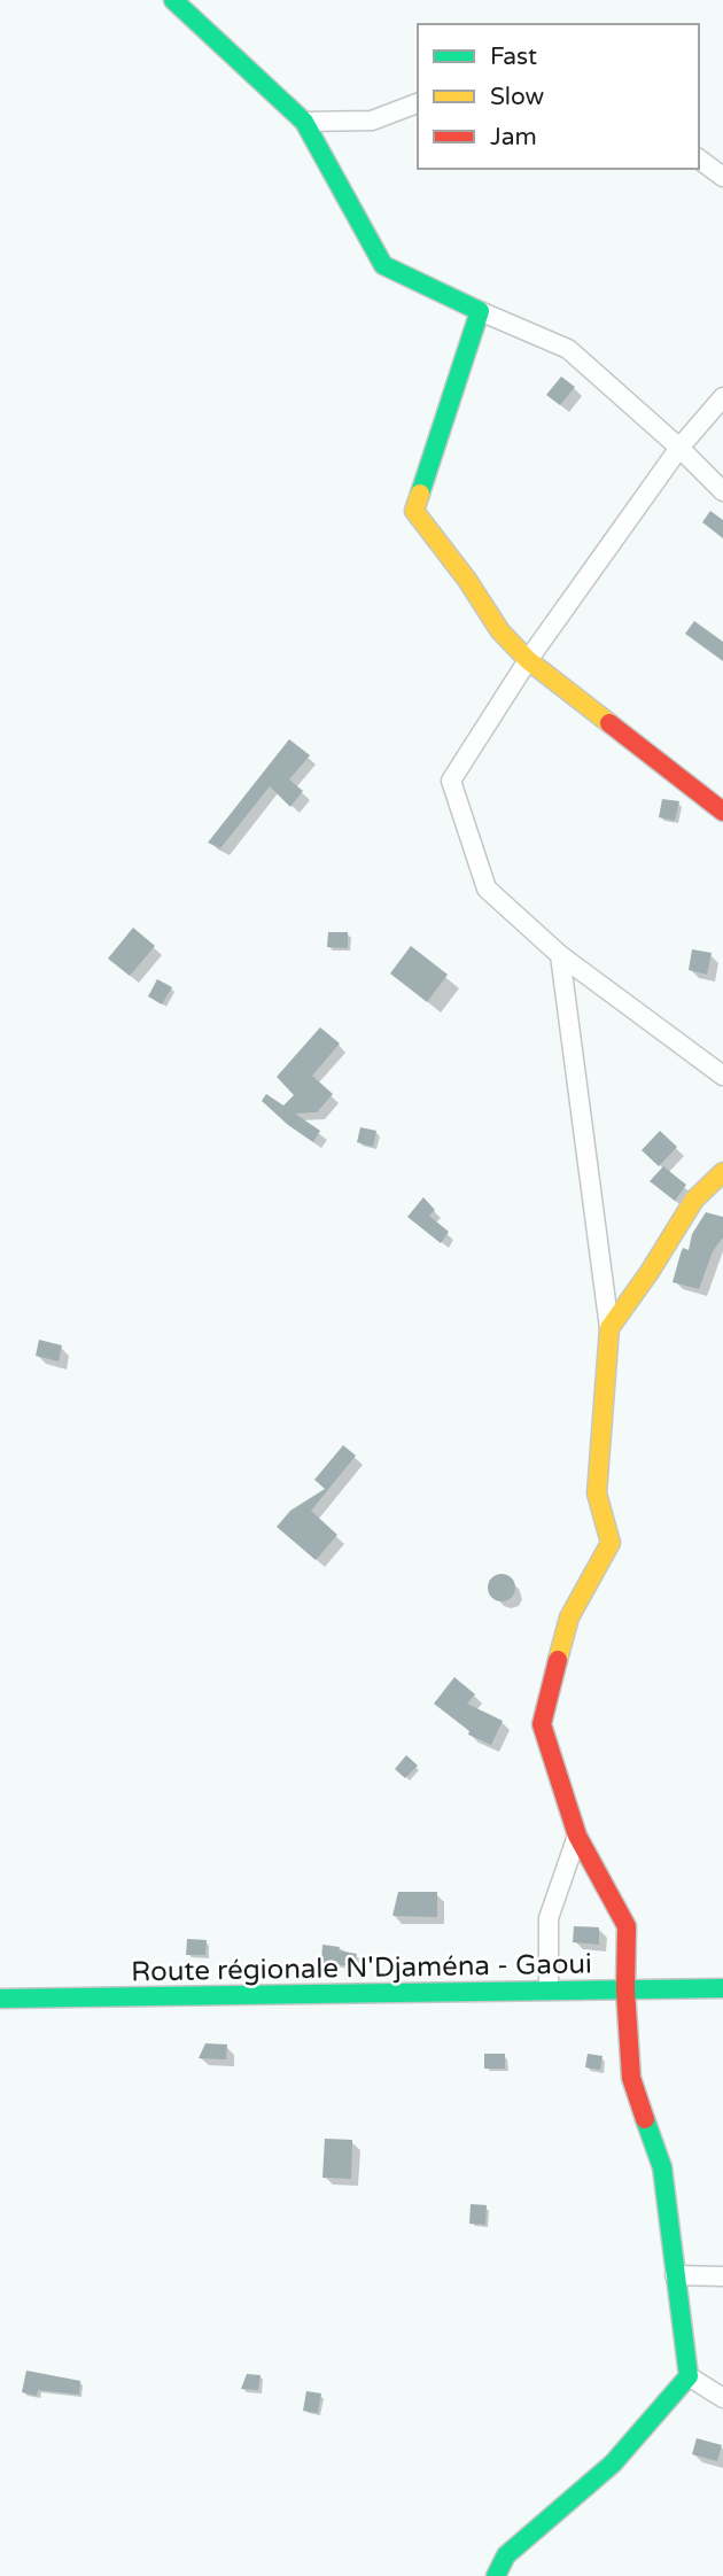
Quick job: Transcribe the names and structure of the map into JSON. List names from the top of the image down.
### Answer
{
  "streets": {
    "street": ["Route régionale N'Djaména - Gaoui"]
  },
  "legend": ["Fast", "Slow", "Jam"]
}
